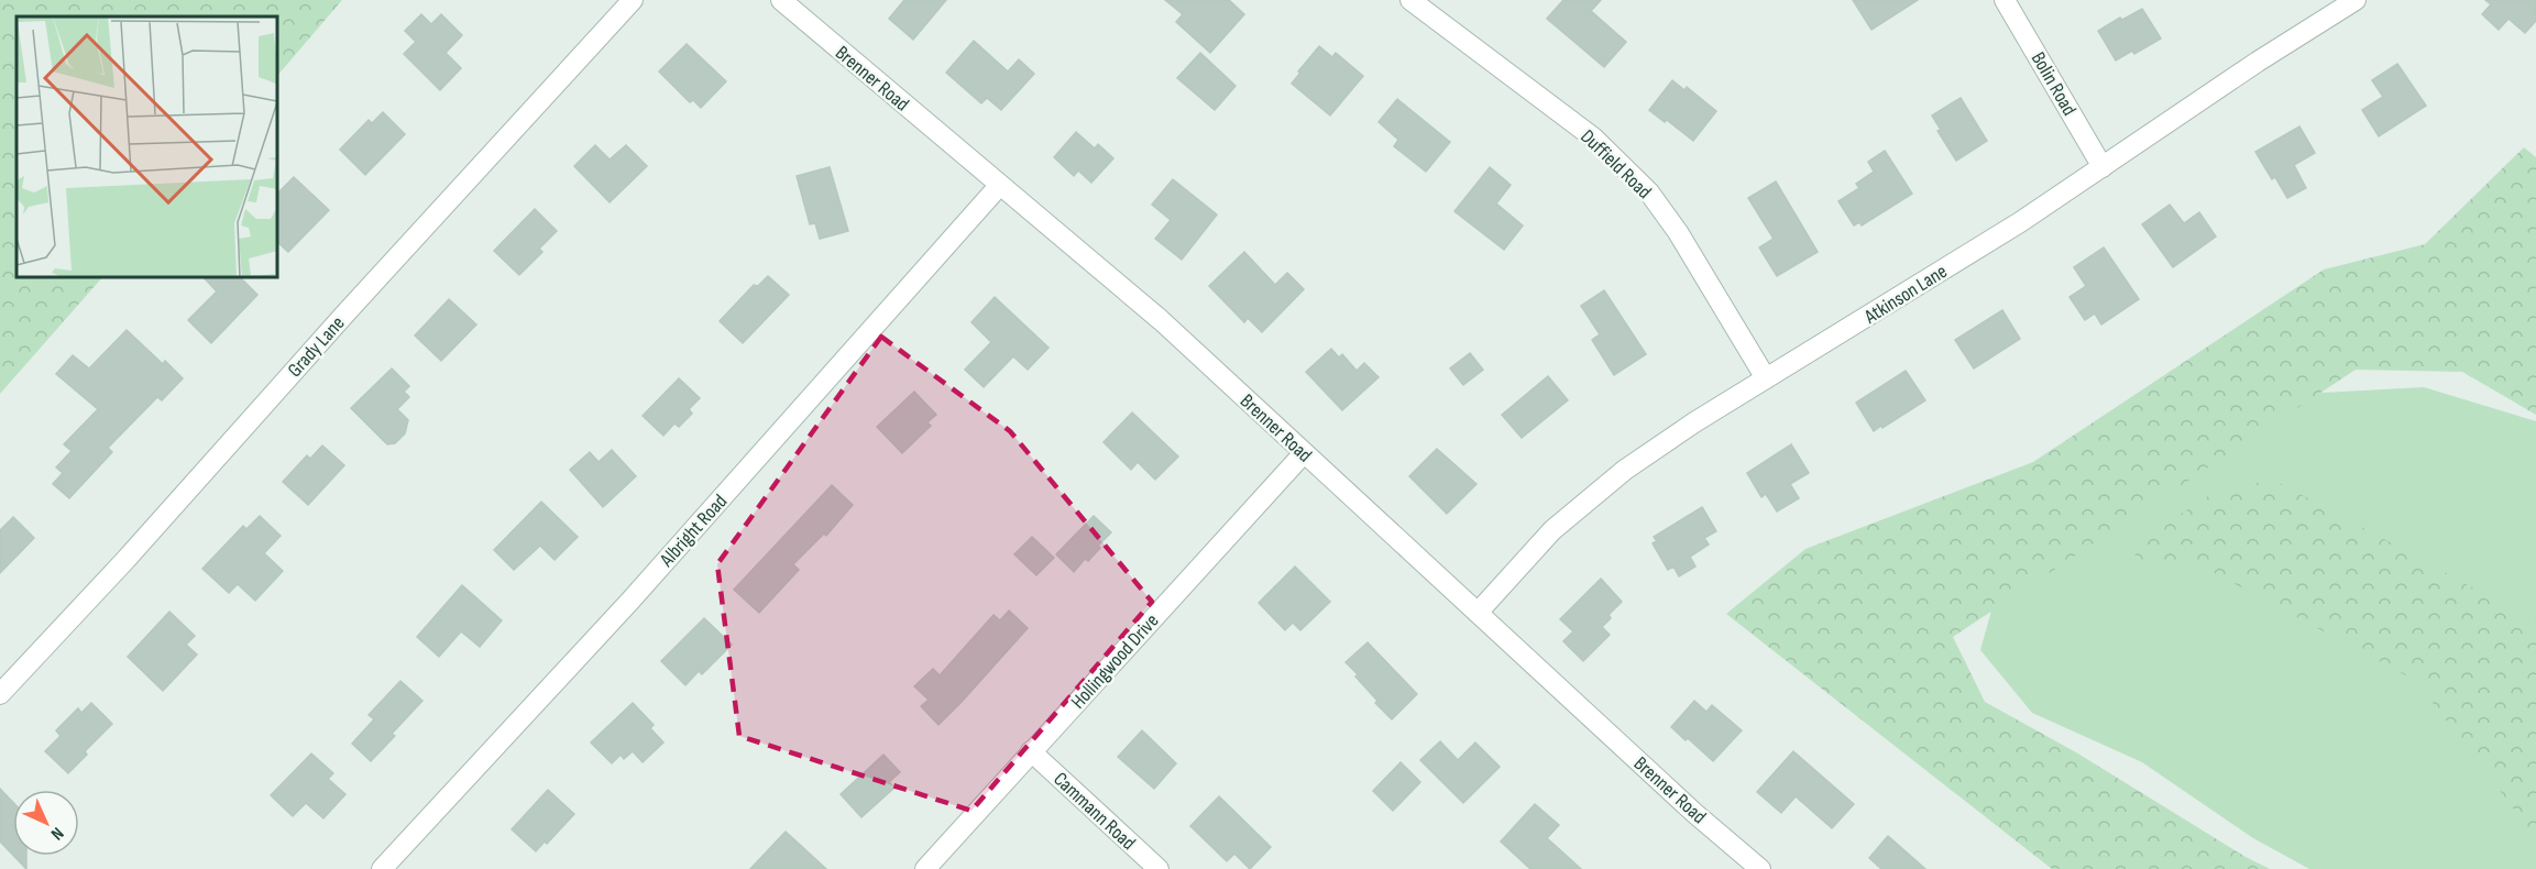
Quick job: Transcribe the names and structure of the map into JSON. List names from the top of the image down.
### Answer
{
  "streets": {
    "street": [
      "Brenner Road",
      "Bolin Road",
      "Duffield Road",
      "Atkinson Lane",
      "Grady Lane",
      "Albright Road",
      "Hollingwood Drive",
      "Cammann Road"
    ]
  },
  "crossings": [
    ["Brenner Road", "Atkinson Lane"],
    ["Brenner Road", "Albright Road"],
    ["Brenner Road", "Hollingwood Drive"],
    ["Bolin Road", "Atkinson Lane"],
    ["Duffield Road", "Atkinson Lane"],
    ["Hollingwood Drive", "Cammann Road"]
  ],
  "north": "bottom right"
}
